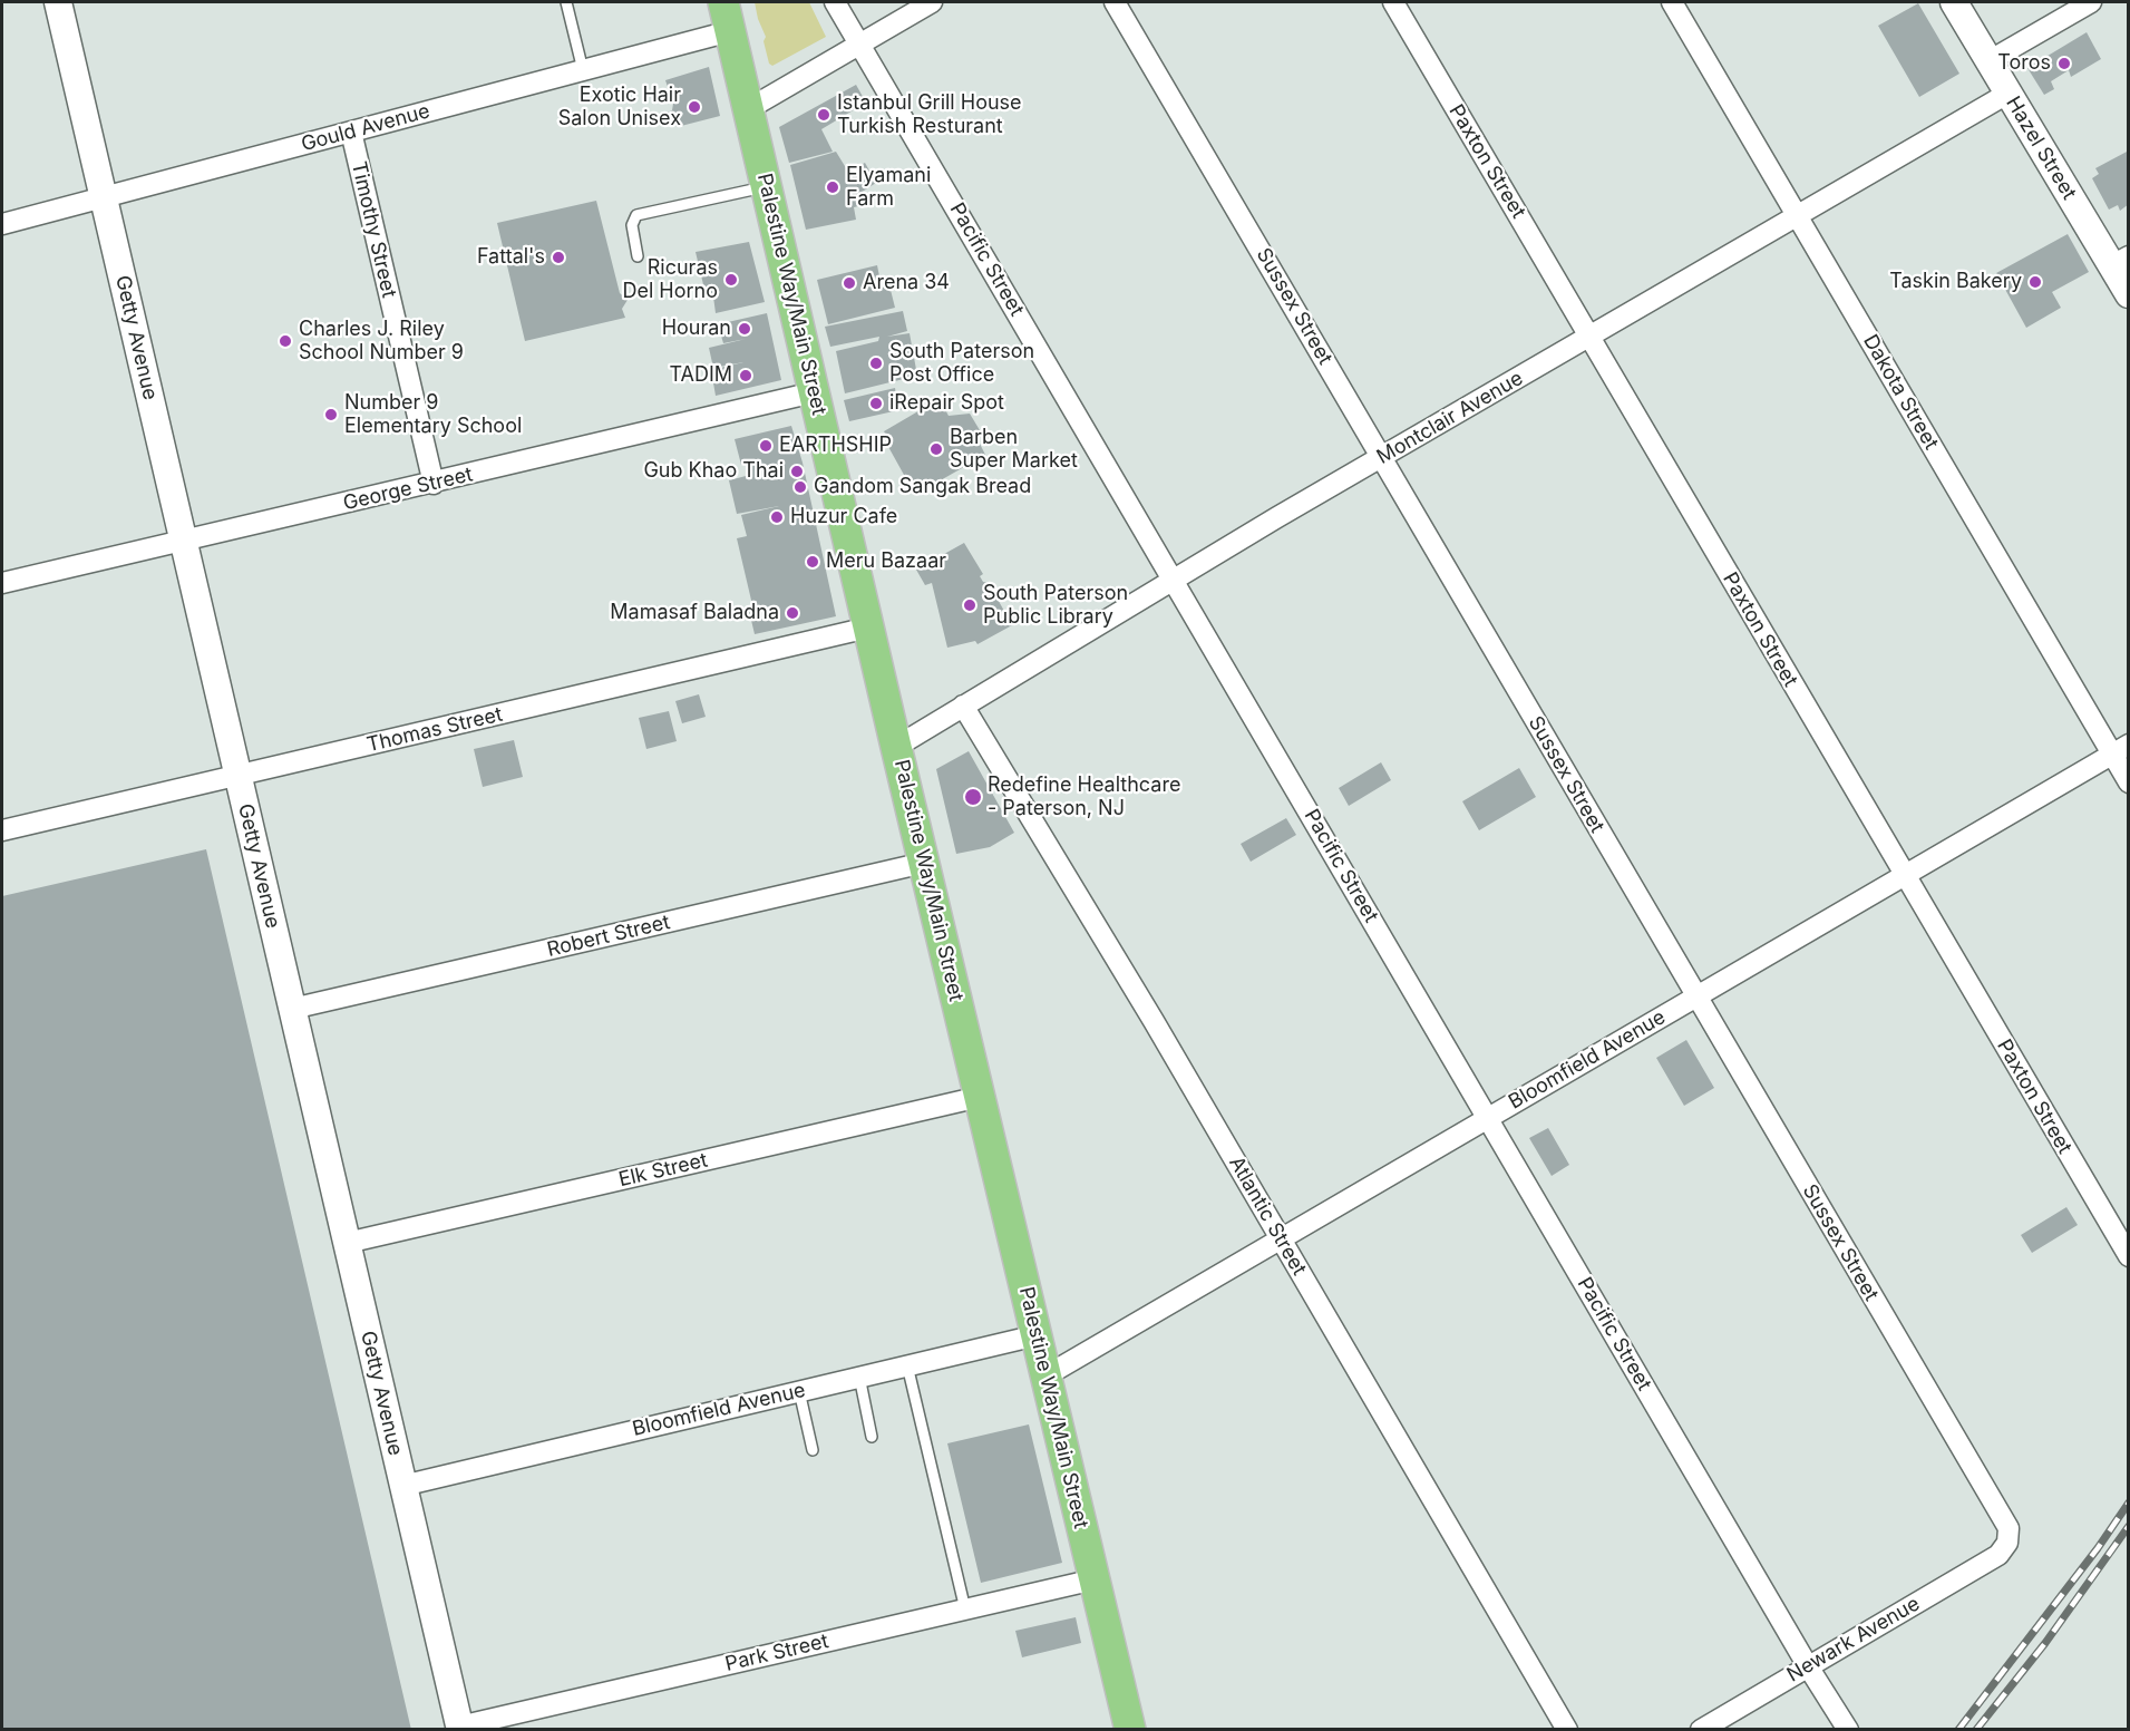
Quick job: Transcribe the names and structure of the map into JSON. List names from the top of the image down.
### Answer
{
  "streets": {
    "main road": ["Palestine Way/Main Street"],
    "street": [
      "Gould Avenue",
      "Hazel Street",
      "Paxton Street",
      "Timothy Street",
      "Pacific Street",
      "Sussex Street",
      "Getty Avenue",
      "Dakota Street",
      "Montclair Avenue",
      "George Street",
      "Thomas Street",
      "Robert Street",
      "Bloomfield Avenue",
      "Elk Street",
      "Atlantic Street",
      "Newark Avenue",
      "Park Street"
    ]
  },
  "crossings": [
    ["Gould Avenue", "Timothy Street"],
    ["Gould Avenue", "Palestine Way/Main Street"],
    ["Gould Avenue", "Getty Avenue"],
    ["Hazel Street", "Montclair Avenue"],
    ["Paxton Street", "Montclair Avenue"],
    ["Paxton Street", "Bloomfield Avenue"],
    ["Timothy Street", "George Street"],
    ["Pacific Street", "Montclair Avenue"],
    ["Pacific Street", "Bloomfield Avenue"],
    ["Pacific Street", "Newark Avenue"],
    ["Palestine Way/Main Street", "Montclair Avenue"],
    ["Palestine Way/Main Street", "George Street"],
    ["Palestine Way/Main Street", "Thomas Street"],
    ["Palestine Way/Main Street", "Robert Street"],
    ["Palestine Way/Main Street", "Bloomfield Avenue"],
    ["Palestine Way/Main Street", "Elk Street"],
    ["Palestine Way/Main Street", "Park Street"],
    ["Sussex Street", "Montclair Avenue"],
    ["Sussex Street", "Bloomfield Avenue"],
    ["Sussex Street", "Newark Avenue"],
    ["Getty Avenue", "George Street"],
    ["Getty Avenue", "Thomas Street"],
    ["Getty Avenue", "Robert Street"],
    ["Getty Avenue", "Bloomfield Avenue"],
    ["Getty Avenue", "Elk Street"],
    ["Getty Avenue", "Park Street"],
    ["Dakota Street", "Montclair Avenue"],
    ["Dakota Street", "Bloomfield Avenue"],
    ["Montclair Avenue", "Atlantic Street"],
    ["Bloomfield Avenue", "Atlantic Street"]
  ],
  "places": [
    "Toros",
    "Exotic Hair Salon Unisex",
    "Istanbul Grill House Turkish Resturant",
    "Elyamani Farm",
    "Fattal's",
    "Ricuras Del Horno",
    "Taskin Bakery",
    "Arena 34",
    "Houran",
    "Charles J. Riley School Number 9",
    "South Paterson Post Office",
    "TADIM",
    "iRepair Spot",
    "Number 9 Elementary School",
    "EARTHSHIP",
    "Barben Super Market",
    "Gub Khao Thai",
    "Gandom Sangak Bread",
    "Huzur Cafe",
    "Meru Bazaar",
    "South Paterson Public Library",
    "Mamasaf Baladna",
    "Redefine Healthcare - Paterson, NJ"
  ]
}
